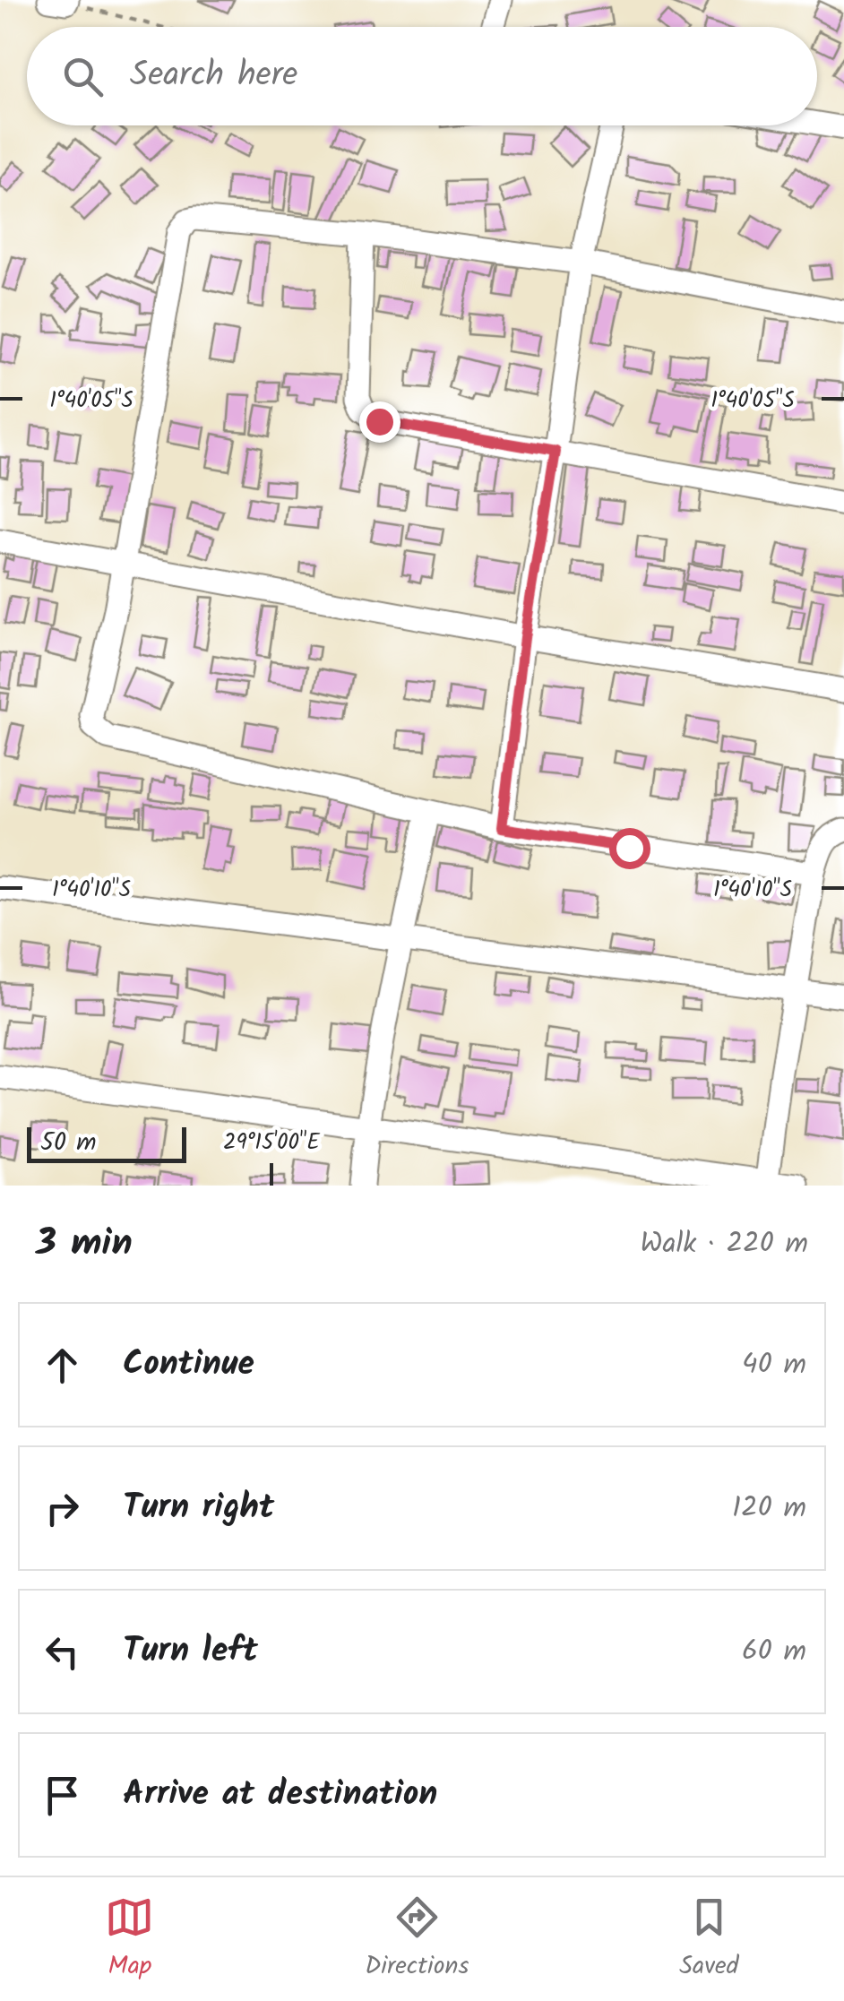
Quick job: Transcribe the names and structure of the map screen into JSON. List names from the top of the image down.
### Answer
{
  "scale_bar": "50 m",
  "page": {
    "search": "Search here",
    "scale": "50 m",
    "heading": ["3 min", "Walk · 220 m"],
    "list": [
      ["Continue", "40 m"],
      ["Turn right", "120 m"],
      ["Turn left", "60 m"],
      "Arrive at destination"
    ],
    "nav": ["Map", "Directions", "Saved"]
  },
  "coordinates": ["1°40'05\"S", "1°40'10\"S", "29°15'00\"E"]
}
